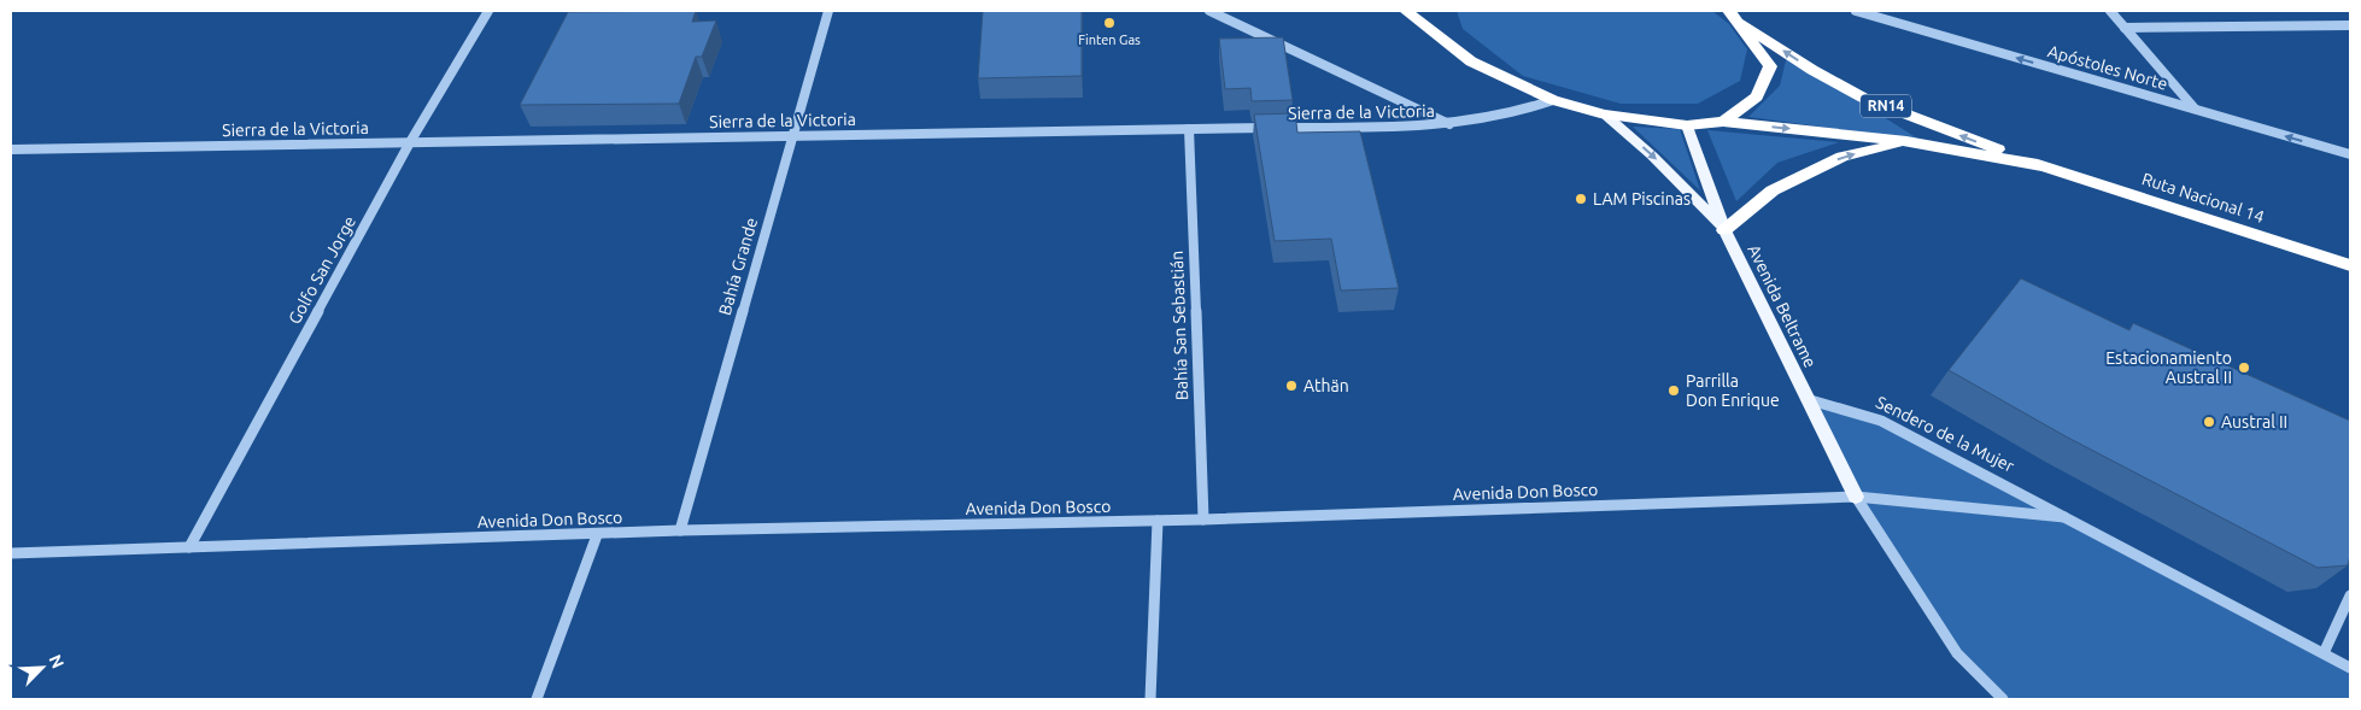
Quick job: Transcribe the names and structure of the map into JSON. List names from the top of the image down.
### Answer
{
  "streets": {
    "highway": ["RN14", "Ruta Nacional 14"],
    "main road": ["Avenida Beltrame"],
    "street": [
      "Apóstoles Norte",
      "Sierra de la Victoria",
      "Bahía Grande",
      "Golfo San Jorge",
      "Bahía San Sebastián",
      "Sendero de la Mujer",
      "Avenida Don Bosco"
    ]
  },
  "crossings": [
    ["Sierra de la Victoria", "Ruta Nacional 14"],
    ["Sierra de la Victoria", "Bahía Grande"],
    ["Sierra de la Victoria", "Golfo San Jorge"],
    ["Sierra de la Victoria", "Bahía San Sebastián"],
    ["Ruta Nacional 14", "Avenida Beltrame"],
    ["Bahía Grande", "Avenida Don Bosco"],
    ["Golfo San Jorge", "Avenida Don Bosco"],
    ["Avenida Beltrame", "Sendero de la Mujer"],
    ["Bahía San Sebastián", "Avenida Don Bosco"],
    ["Sendero de la Mujer", "Avenida Don Bosco"]
  ],
  "one_way": ["Apóstoles Norte", "Avenida Beltrame"],
  "places": [
    "Finten Gas",
    "LAM Piscinas",
    "Estacionamiento Austral II",
    "Athän",
    "Parrilla Don Enrique",
    "Austral II"
  ],
  "north": "top right"
}
